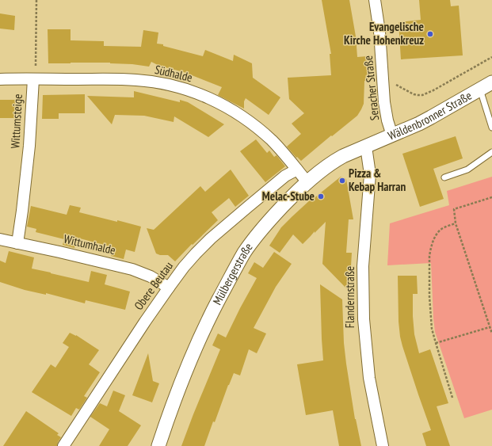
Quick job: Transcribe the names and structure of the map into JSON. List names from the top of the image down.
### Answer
{
  "streets": {
    "street": [
      "Südhalde",
      "Seracher Straße",
      "Wäldenbronner Straße",
      "Wittumsteige",
      "Wittumhalde",
      "Mülbergerstraße",
      "Obere Beutau",
      "Flandernstraße"
    ]
  },
  "crossings": [
    ["Südhalde", "Wittumsteige"],
    ["Südhalde", "Mülbergerstraße"],
    ["Südhalde", "Obere Beutau"],
    ["Seracher Straße", "Wäldenbronner Straße"],
    ["Wäldenbronner Straße", "Mülbergerstraße"],
    ["Wäldenbronner Straße", "Flandernstraße"],
    ["Wittumsteige", "Wittumhalde"],
    ["Wittumhalde", "Obere Beutau"],
    ["Mülbergerstraße", "Flandernstraße"]
  ],
  "places": ["Evangelische Kirche Hohenkreuz", "Pizza & Kebap Harran", "Melac-Stube"]
}
